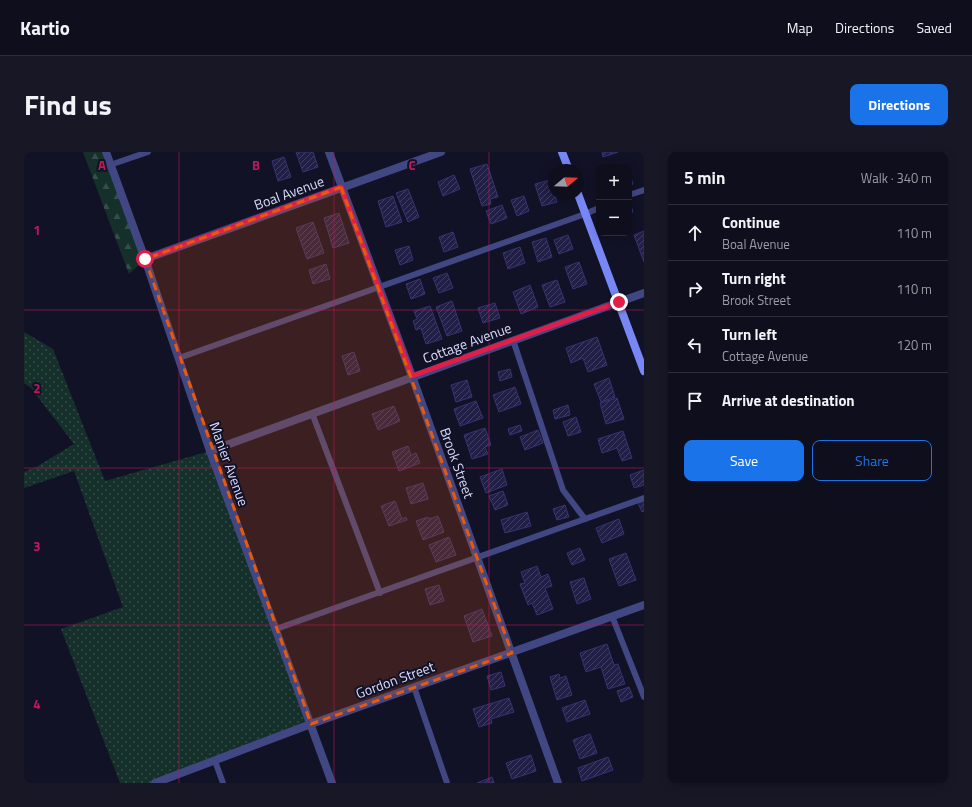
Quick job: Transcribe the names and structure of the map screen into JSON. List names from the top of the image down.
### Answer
{
  "streets": {
    "street": [
      "Boal Avenue",
      "Cottage Avenue",
      "Brook Street",
      "Manier Avenue",
      "Gordon Street"
    ]
  },
  "crossings": [
    ["Boal Avenue", "Brook Street"],
    ["Boal Avenue", "Manier Avenue"],
    ["Cottage Avenue", "Brook Street"],
    ["Cottage Avenue", "Manier Avenue"],
    ["Brook Street", "Gordon Street"],
    ["Manier Avenue", "Gordon Street"]
  ],
  "north": "right",
  "page": {
    "header": "Kartio",
    "nav": ["Map", "Directions", "Saved"],
    "title": "Find us",
    "buttons": [
      "Directions",
      ["Save", "Share"]
    ],
    "heading": ["5 min", "Walk · 340 m"],
    "map_buttons": ["+", "−"],
    "list": [
      ["Continue", "Boal Avenue", "110 m"],
      ["Turn right", "Brook Street", "110 m"],
      ["Turn left", "Cottage Avenue", "120 m"],
      "Arrive at destination"
    ]
  },
  "grid": {
    "columns": ["A", "B", "C"],
    "rows": [
      "1",
      "2",
      "3",
      "4"
    ]
  }
}
